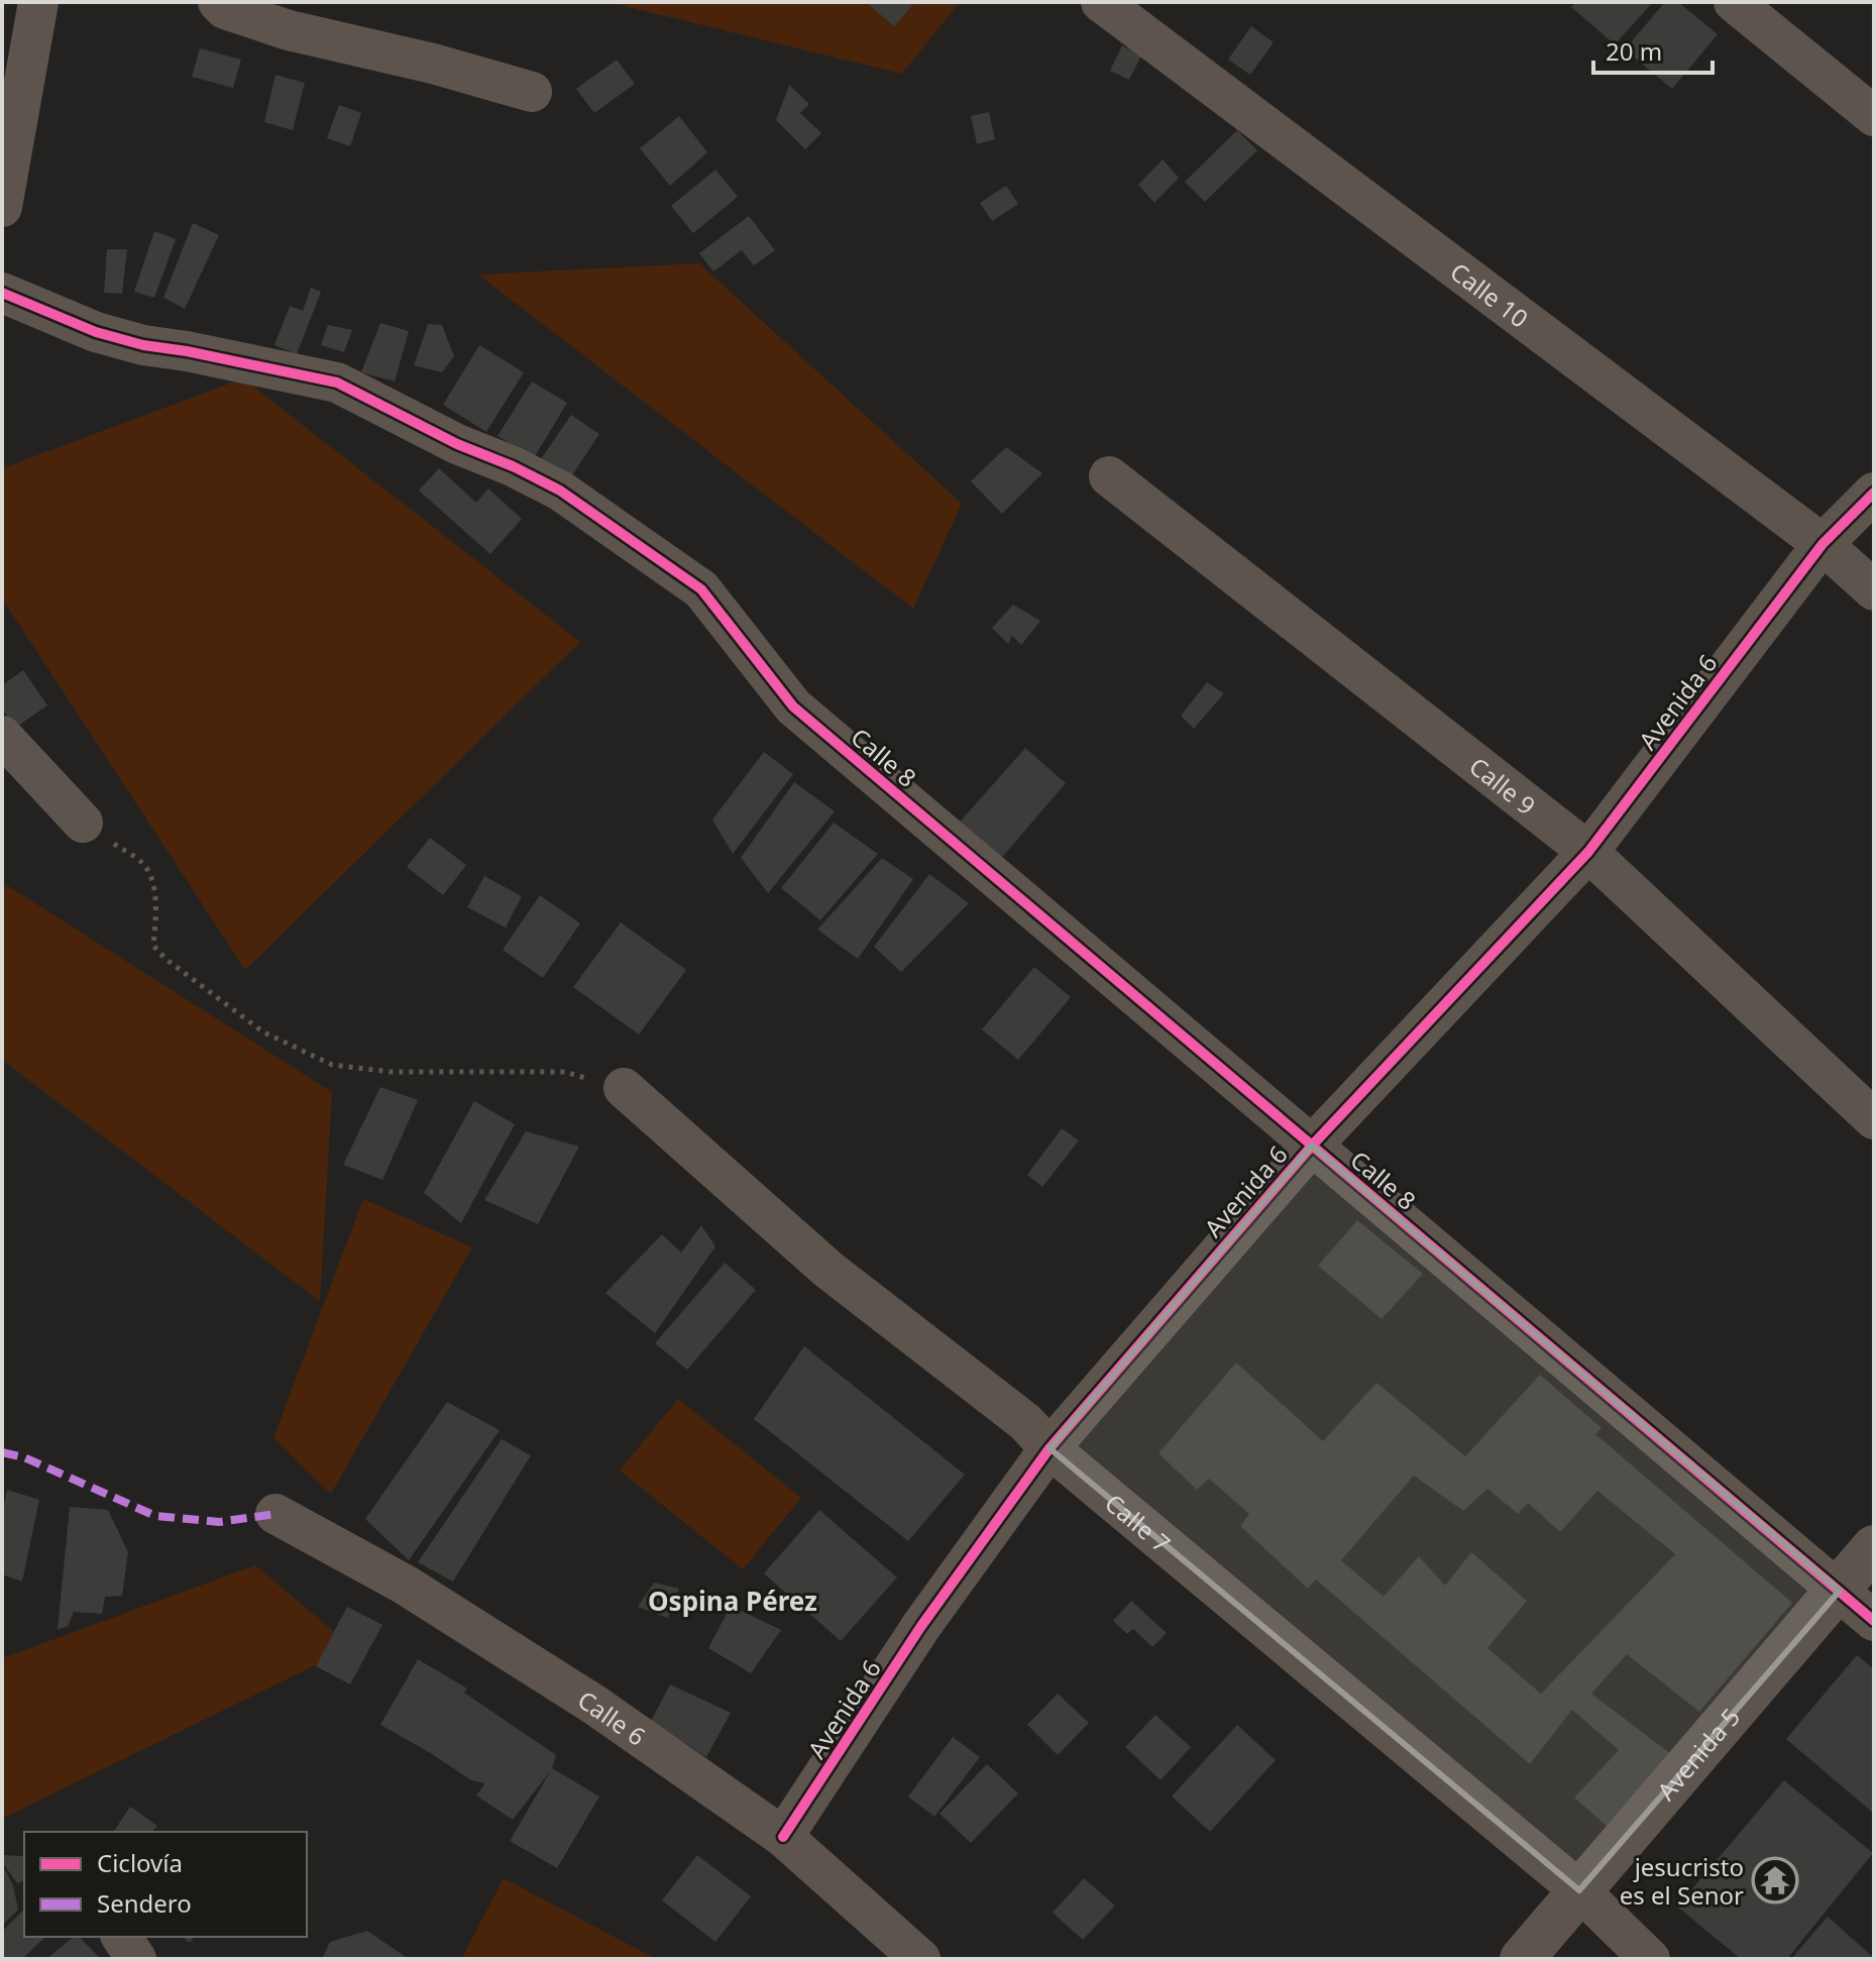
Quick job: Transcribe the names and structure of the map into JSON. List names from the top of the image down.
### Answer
{
  "streets": {
    "street": [
      "Calle 10",
      "Avenida 6",
      "Calle 8",
      "Calle 9",
      "Calle 7",
      "Calle 6",
      "Avenida 5"
    ]
  },
  "crossings": [
    ["Calle 10", "Avenida 6"],
    ["Avenida 6", "Calle 8"],
    ["Avenida 6", "Calle 9"],
    ["Avenida 6", "Calle 7"],
    ["Avenida 6", "Calle 6"],
    ["Calle 8", "Avenida 5"],
    ["Calle 7", "Avenida 5"]
  ],
  "districts": ["Ospina Pérez"],
  "places": {
    "temple": ["jesucristo es el Senor"]
  },
  "legend": ["Ciclovía", "Sendero"],
  "scale_bar": "20 m"
}
